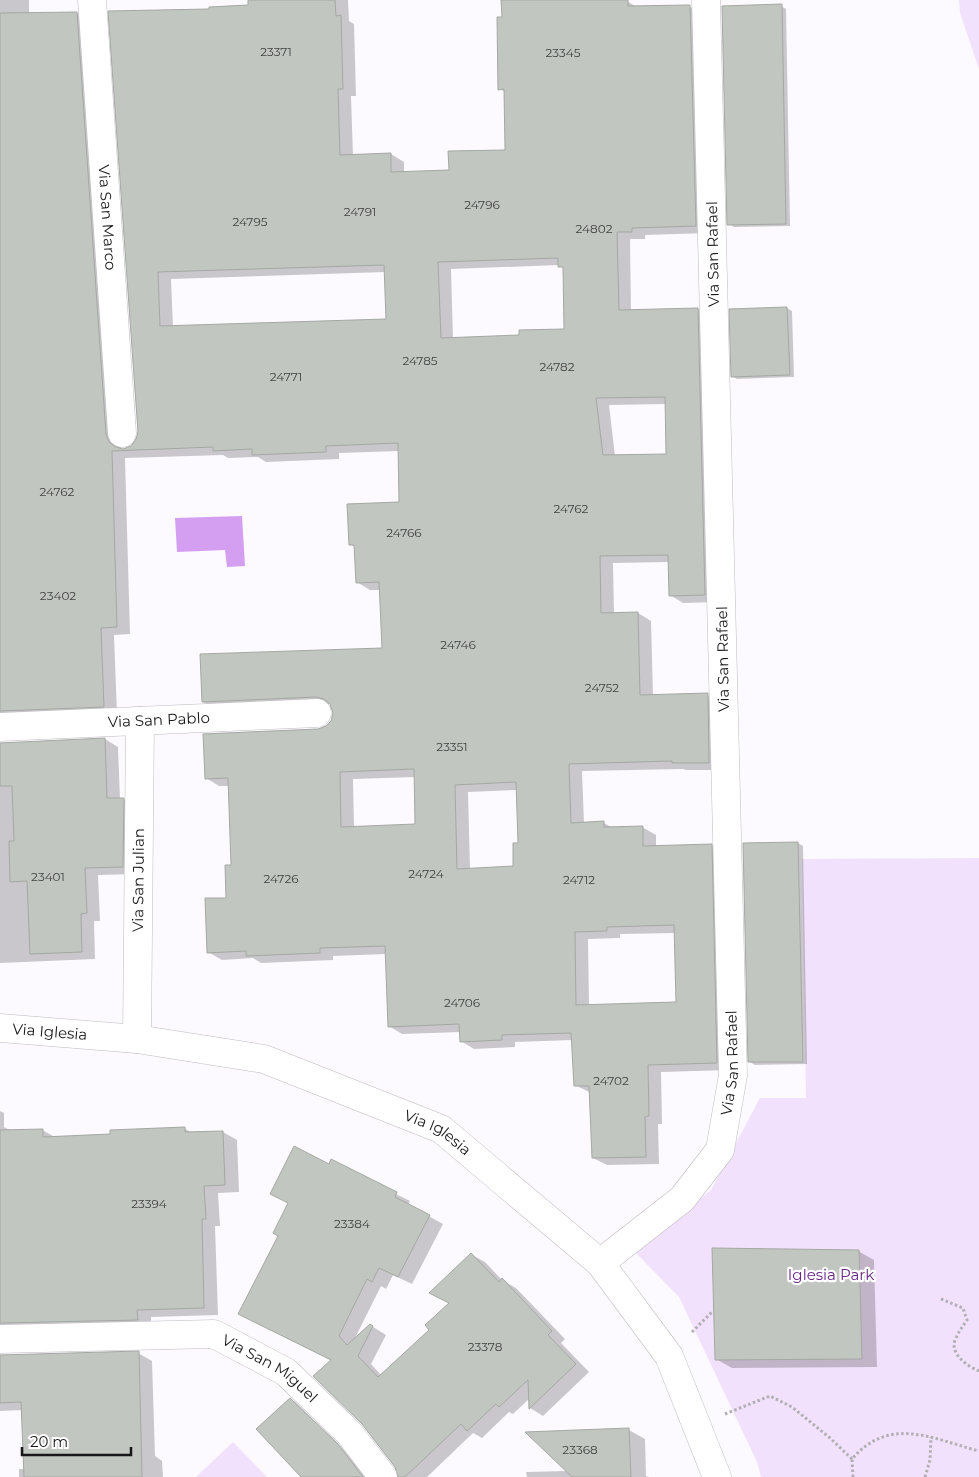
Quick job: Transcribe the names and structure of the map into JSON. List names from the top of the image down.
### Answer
{
  "streets": {
    "street": [
      "Via San Marco",
      "Via San Rafael",
      "Via San Pablo",
      "Via San Julian",
      "Via Iglesia",
      "Via San Miguel"
    ]
  },
  "crossings": [
    ["Via San Rafael", "Via Iglesia"],
    ["Via San Pablo", "Via San Julian"],
    ["Via San Julian", "Via Iglesia"]
  ],
  "parks": ["Iglesia Park"],
  "house_numbers": [
    "23371",
    "23345",
    "24796",
    "24791",
    "24795",
    "24802",
    "24785",
    "24782",
    "24771",
    "24762",
    "24762",
    "24766",
    "23402",
    "24746",
    "24752",
    "23351",
    "24724",
    "23401",
    "24726",
    "24712",
    "24706",
    "24702",
    "23394",
    "23384",
    "23378",
    "23368"
  ],
  "scale_bar": "20 m"
}
